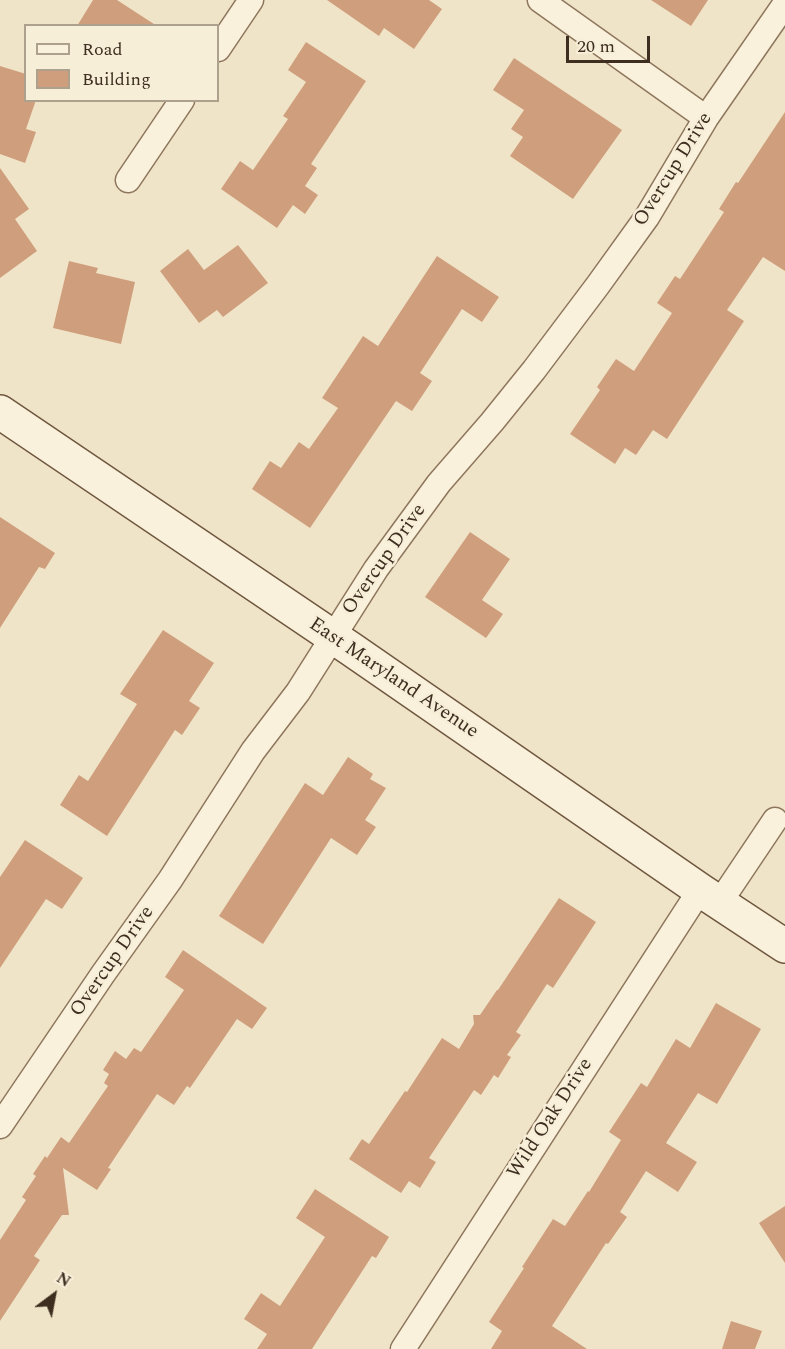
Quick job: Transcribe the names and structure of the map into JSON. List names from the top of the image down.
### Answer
{
  "streets": {
    "street": ["Overcup Drive", "East Maryland Avenue", "Wild Oak Drive"]
  },
  "crossings": [
    ["Overcup Drive", "East Maryland Avenue"],
    ["East Maryland Avenue", "Wild Oak Drive"]
  ],
  "legend": ["Road", "Building"],
  "scale_bar": "20 m",
  "north": "top right"
}
